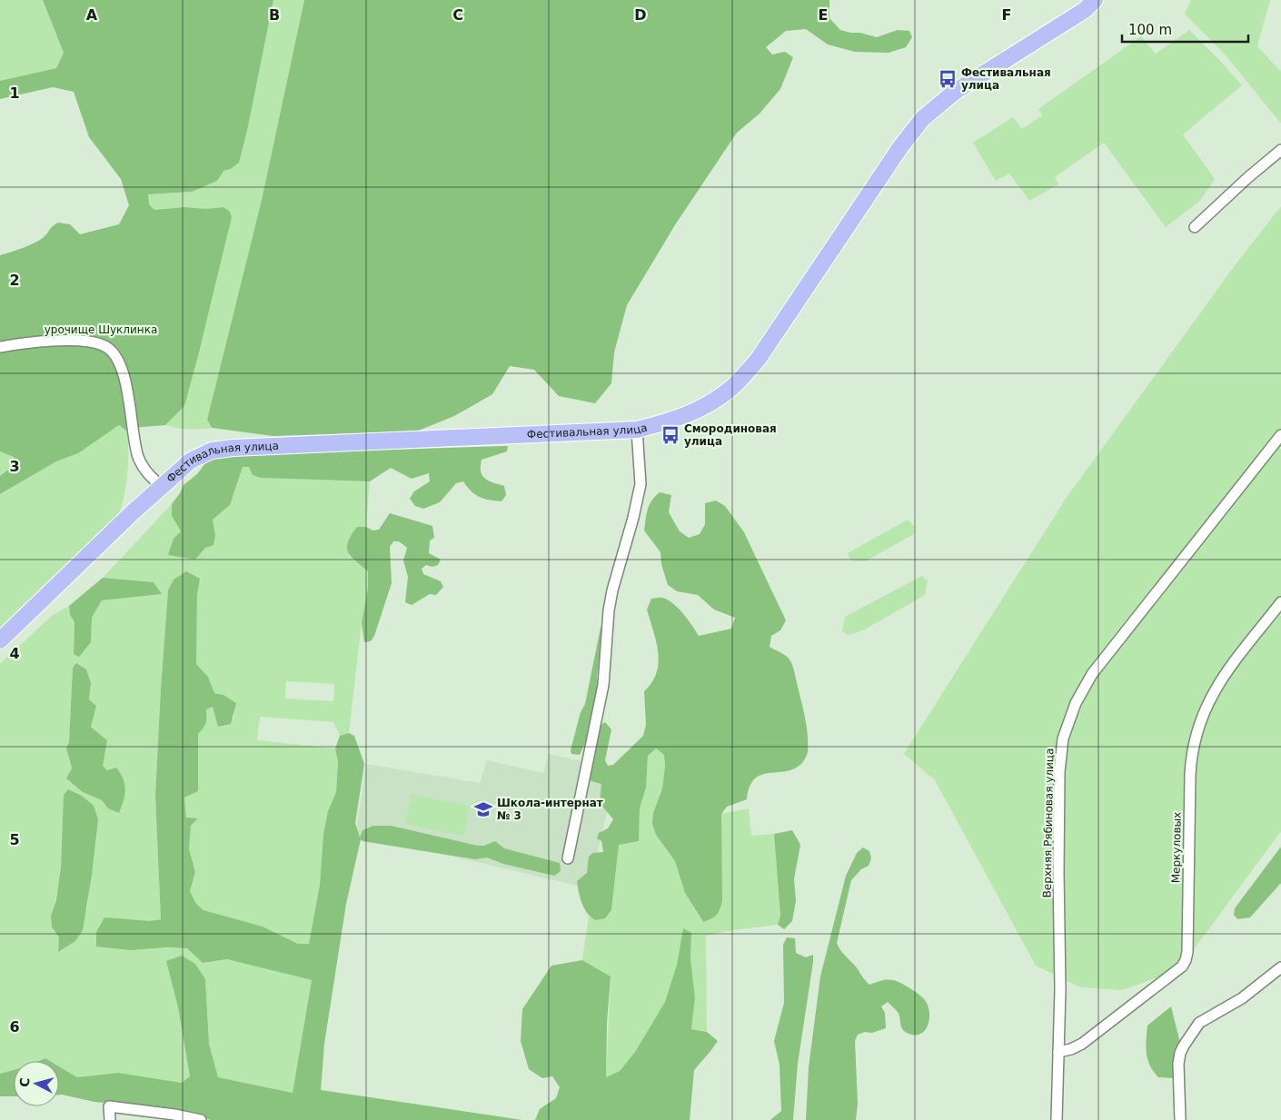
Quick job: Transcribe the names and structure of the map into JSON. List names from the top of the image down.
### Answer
{
  "streets": {
    "main road": ["Фестивальная улица"],
    "street": ["Верхняя Рябиновая улица", "Меркуловых"]
  },
  "crossings": [
    ["Верхняя Рябиновая улица", "Меркуловых"]
  ],
  "parks": ["урочище Шуклинка"],
  "places": {
    "bus stop": ["Фестивальная улица", "Смородиновая улица"],
    "school or university": ["Школа-интернат № 3"]
  },
  "scale_bar": "100 m",
  "north": "left",
  "grid": {
    "columns": [
      "A",
      "B",
      "C",
      "D",
      "E",
      "F"
    ],
    "rows": [
      "1",
      "2",
      "3",
      "4",
      "5",
      "6"
    ]
  }
}
